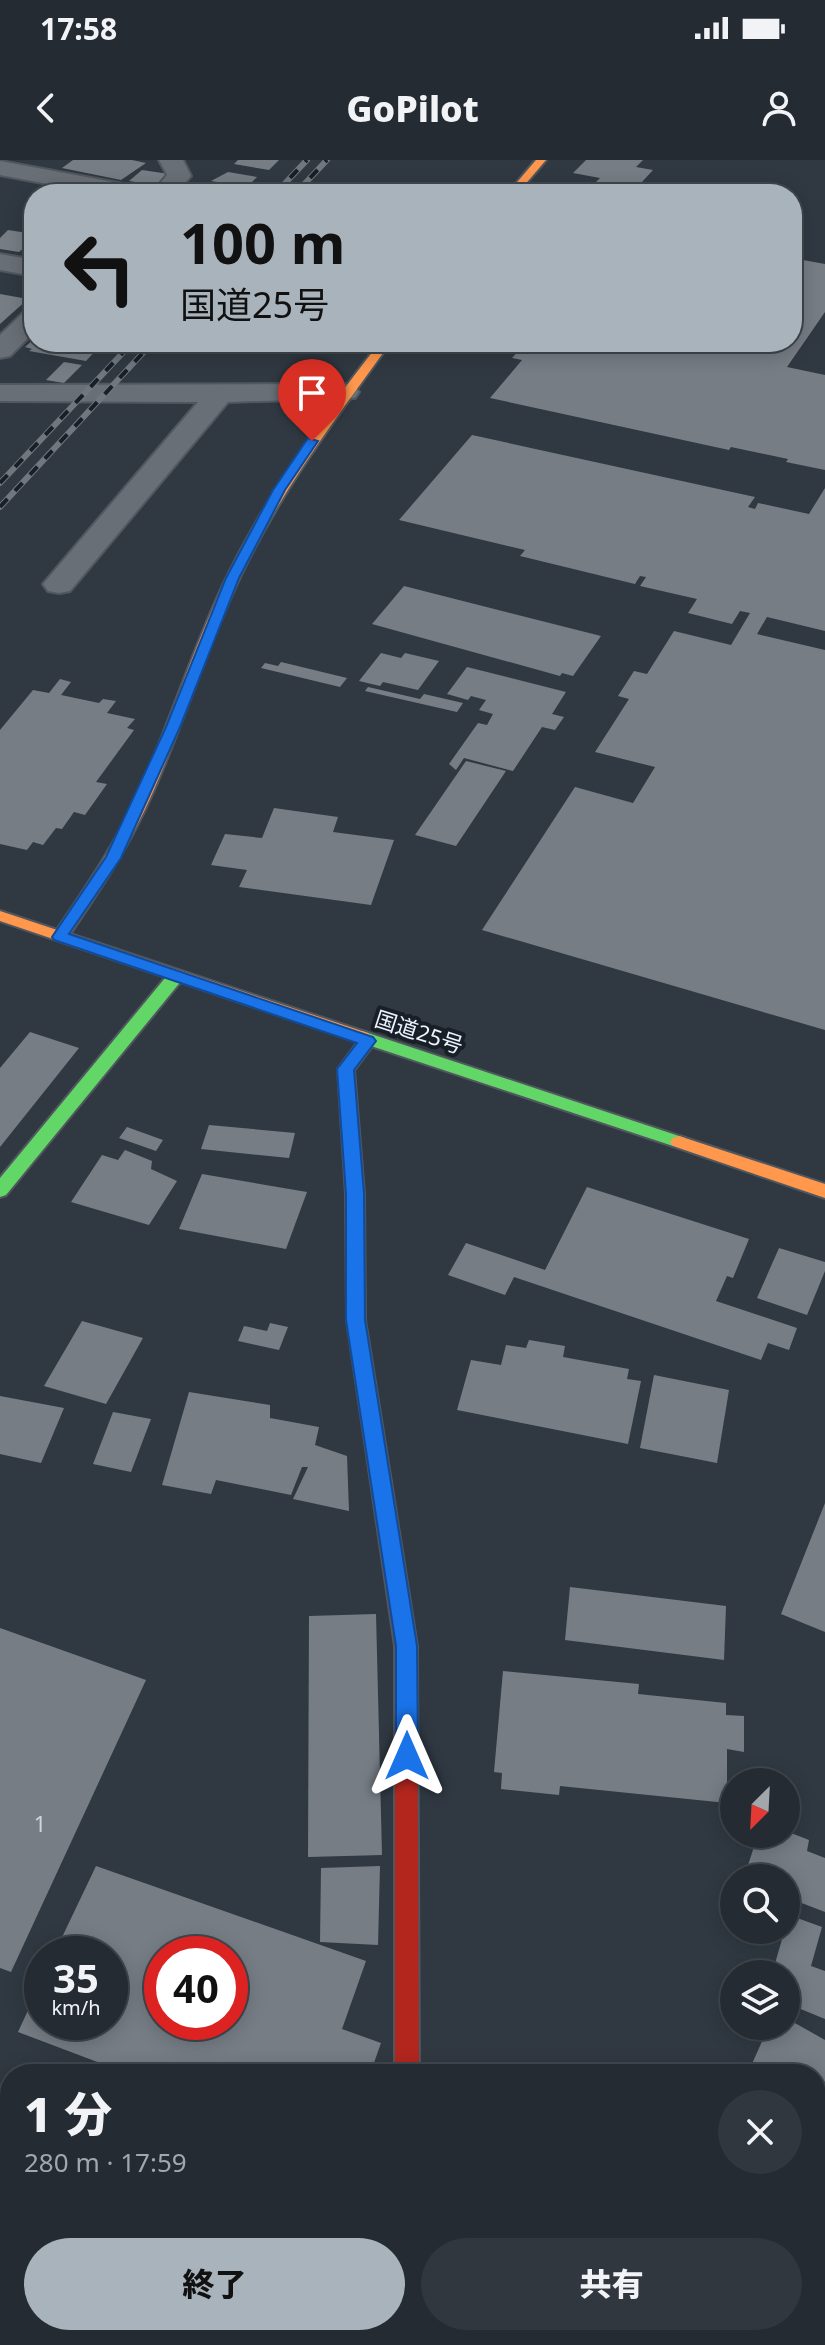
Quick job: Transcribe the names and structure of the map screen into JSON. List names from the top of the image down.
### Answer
{
  "streets": {
    "main road": ["国道25号"]
  },
  "house_numbers": ["1"],
  "north": "bottom left",
  "page": {
    "status": "17:58",
    "header": "GoPilot",
    "turn": ["100 m", "国道25号"],
    "speed": "35 km/h",
    "limit": "40",
    "heading": ["1 分", "280 m · 17:59"],
    "buttons": ["終了", "共有"]
  }
}
